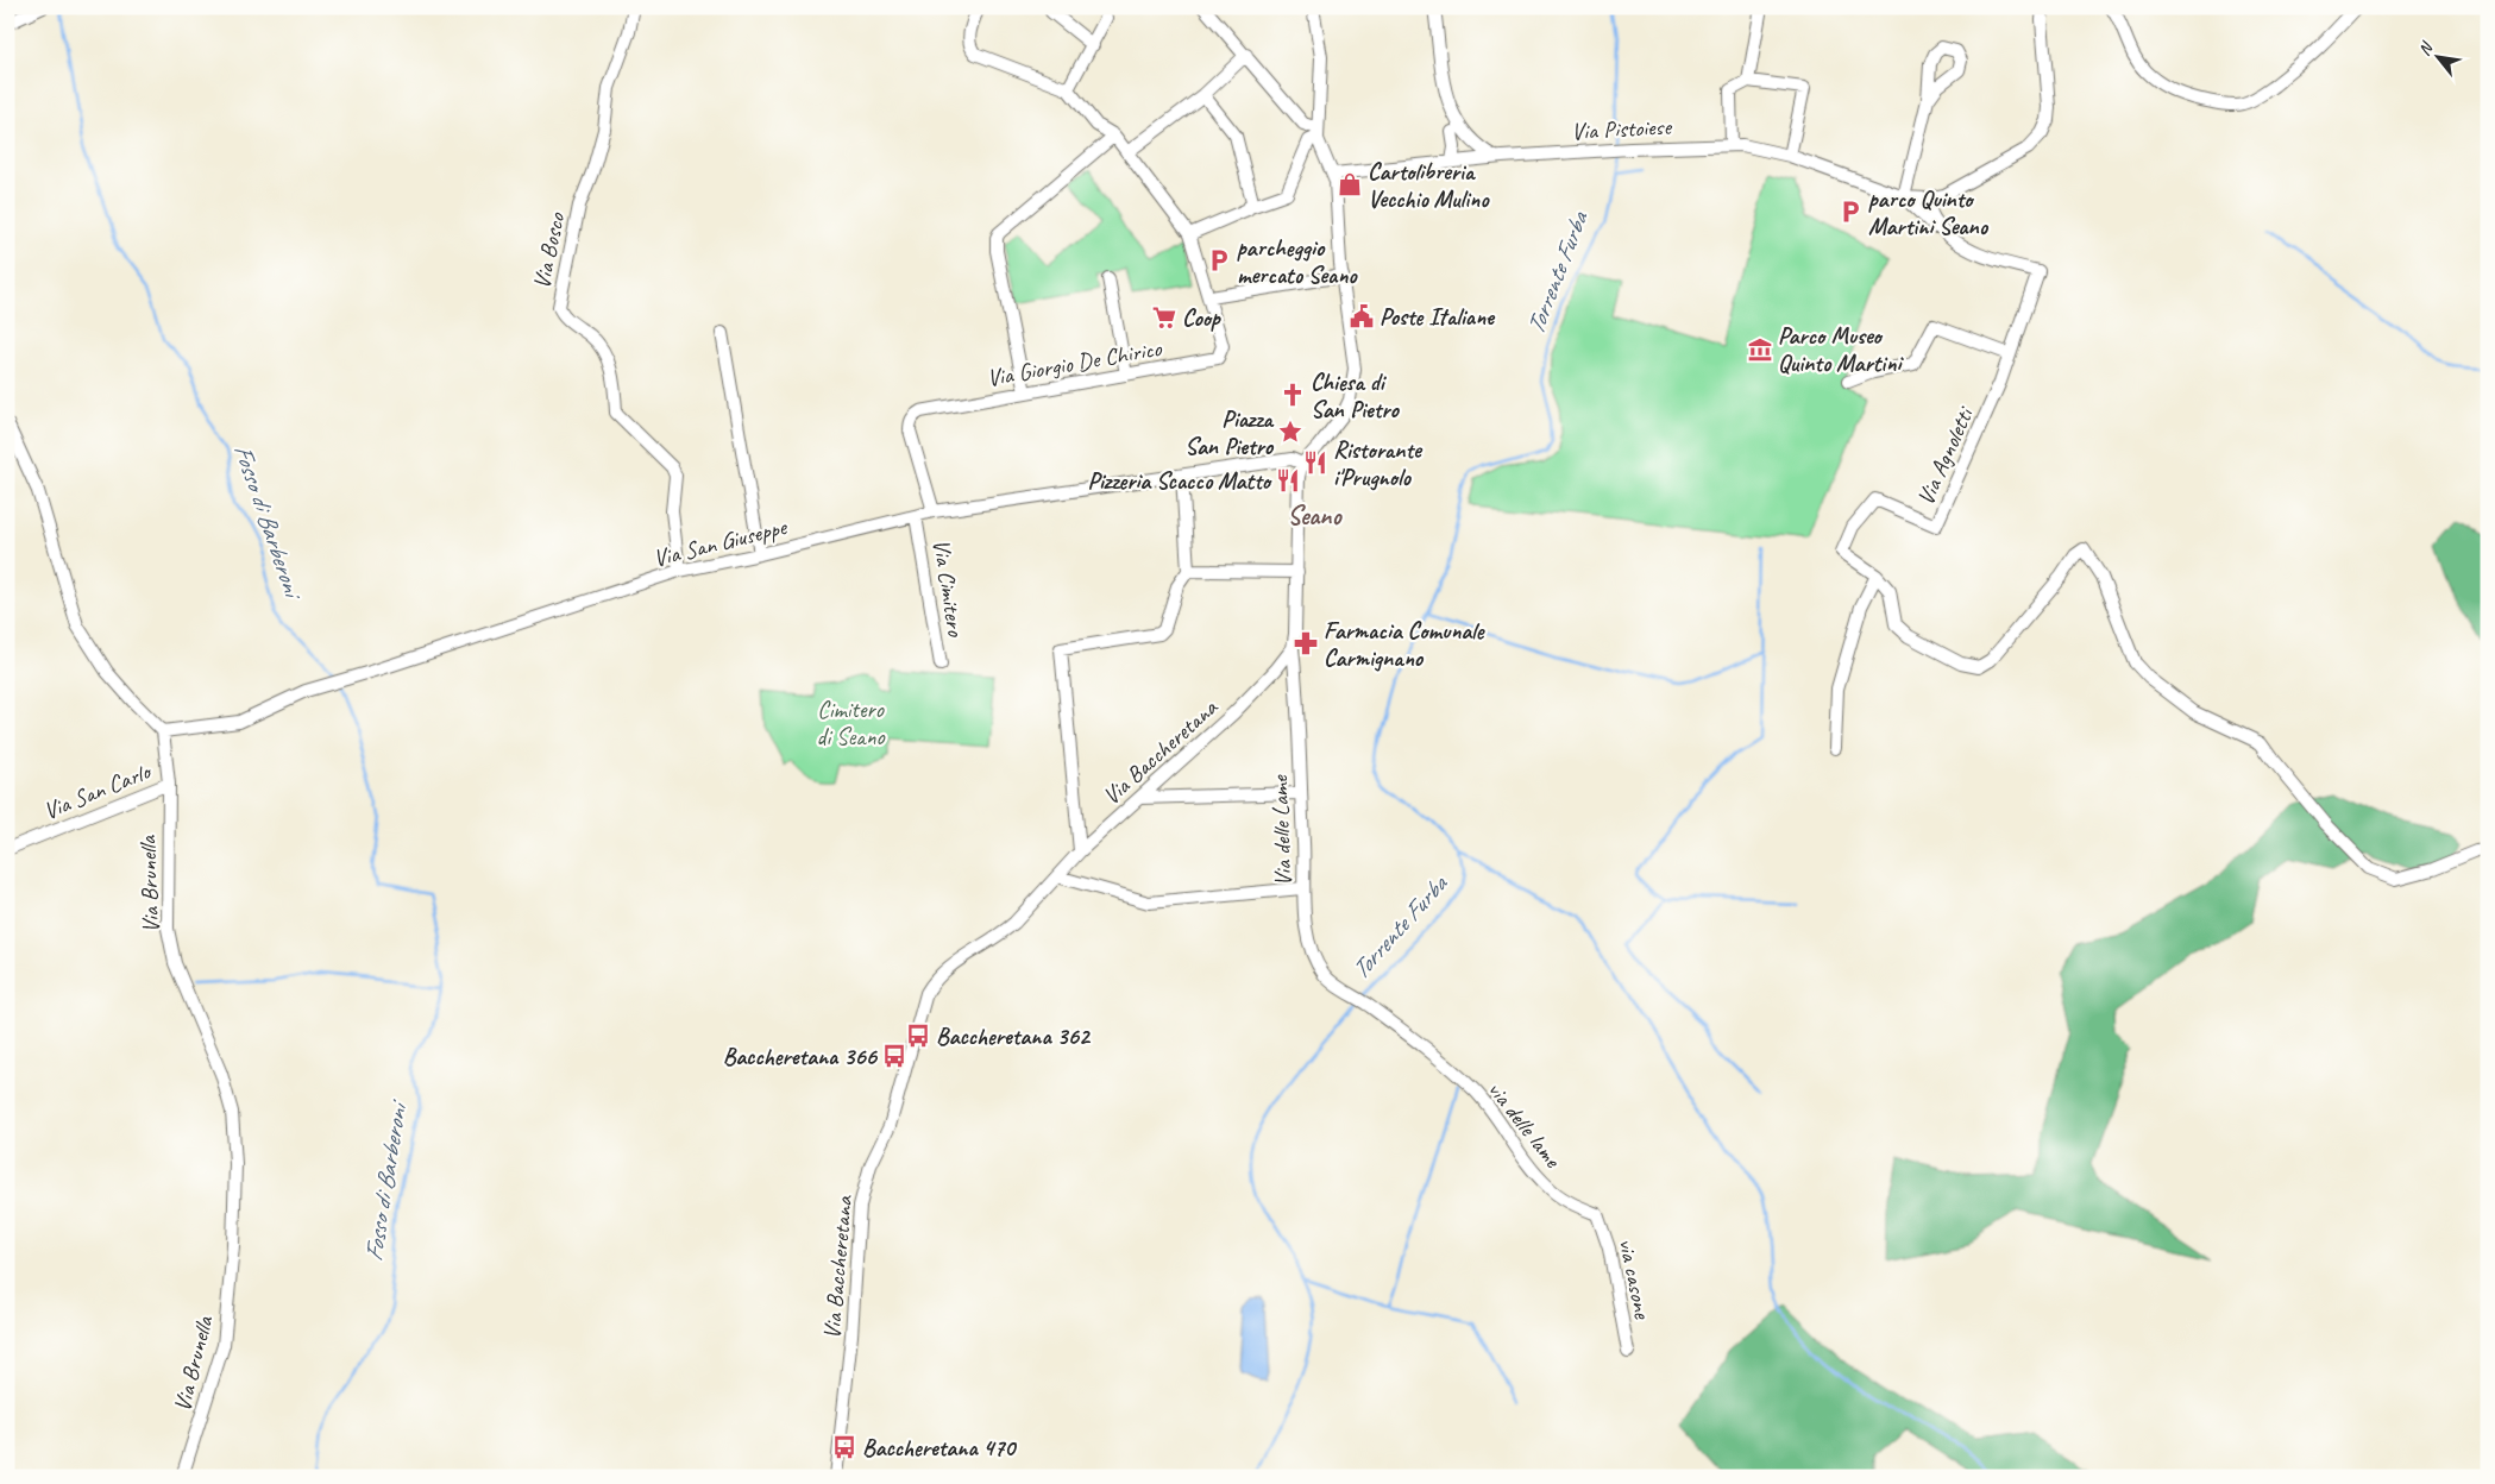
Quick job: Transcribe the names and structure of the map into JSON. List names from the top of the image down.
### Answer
{
  "streets": {
    "street": [
      "Via Pistoiese",
      "Via Bosco",
      "Via Giorgio De Chirico",
      "Via Agnoletti",
      "Via San Giuseppe",
      "Via Cimitero",
      "Via Baccheretana",
      "Via San Carlo",
      "Via delle Lame",
      "Via Brunella",
      "via delle lame",
      "via casone"
    ]
  },
  "crossings": [
    ["Via Pistoiese", "Via Agnoletti"],
    ["Via Bosco", "Via San Giuseppe"],
    ["Via Giorgio De Chirico", "Via San Giuseppe"],
    ["Via San Giuseppe", "Via Cimitero"],
    ["Via San Giuseppe", "Via Brunella"],
    ["Via Baccheretana", "Via delle Lame"],
    ["Via San Carlo", "Via Brunella"],
    ["Via delle Lame", "via delle lame"],
    ["via delle lame", "via casone"]
  ],
  "districts": ["Seano"],
  "water": ["Torrente Furba", "Fosso di Barberoni"],
  "parks": ["Cimitero di Seano"],
  "places": {
    "shop": ["Cartolibreria Vecchio Mulino"],
    "parking": ["parco Quinto Martini Seano", "parcheggio mercato Seano"],
    "public building": ["Poste Italiane"],
    "supermarket": ["Coop"],
    "museum": ["Parco Museo Quinto Martini"],
    "church": ["Chiesa di San Pietro"],
    "place": ["Piazza San Pietro"],
    "restaurant": ["Ristorante i'Prugnolo", "Pizzeria Scacco Matto"],
    "pharmacy": ["Farmacia Comunale Carmignano"],
    "bus stop": ["Baccheretana 362", "Baccheretana 366", "Baccheretana 470"]
  },
  "north": "top left"
}
